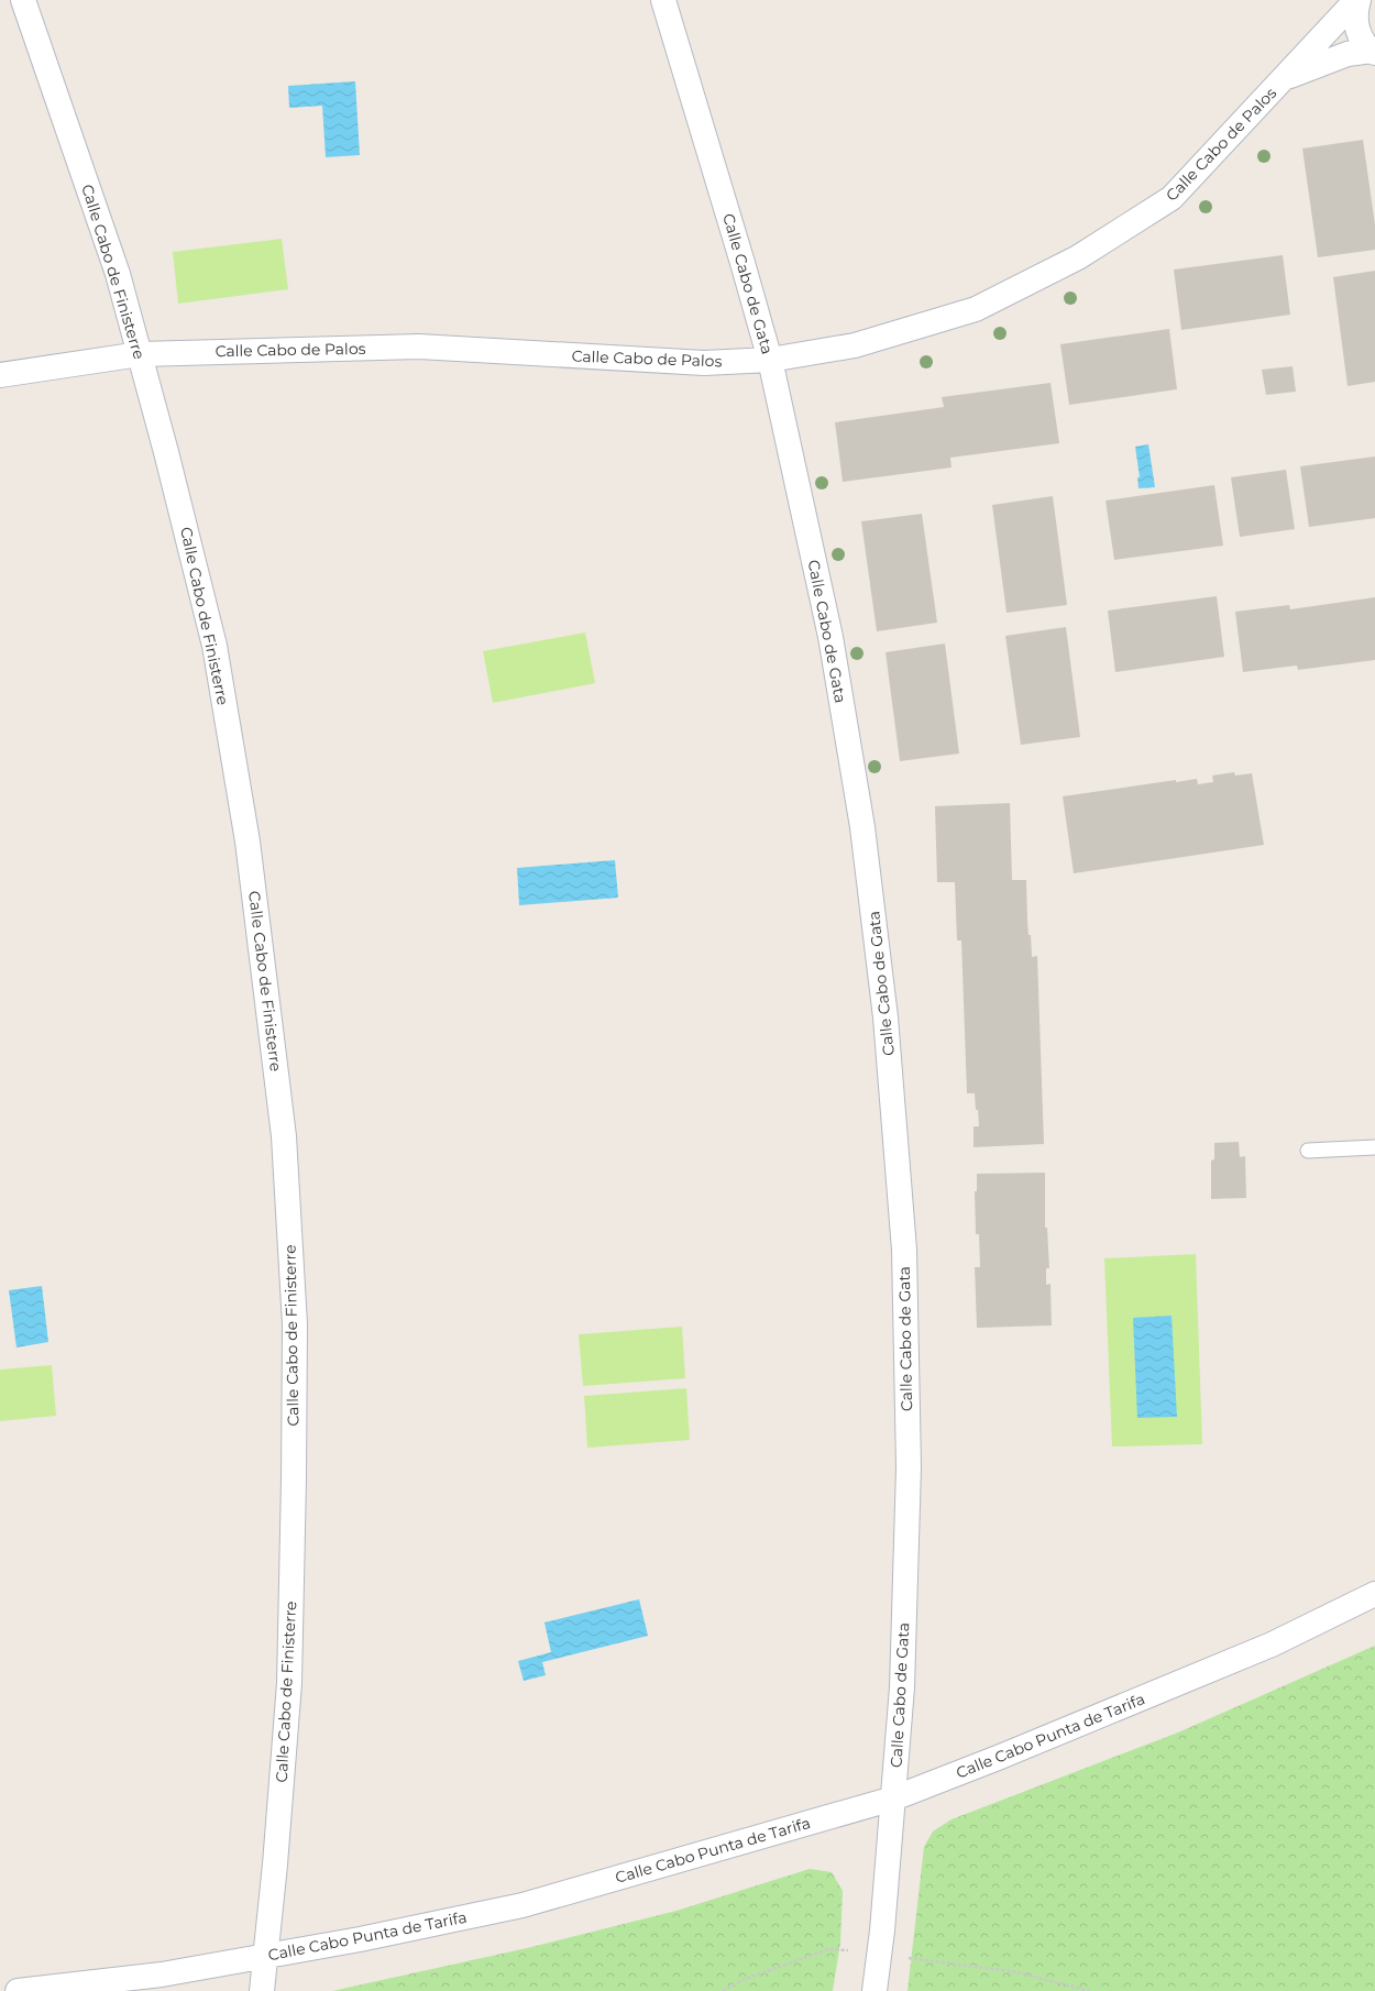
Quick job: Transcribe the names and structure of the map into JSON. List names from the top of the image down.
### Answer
{
  "streets": {
    "street": [
      "Calle Cabo de Palos",
      "Calle Cabo de Finisterre",
      "Calle Cabo de Gata",
      "Calle Cabo Punta de Tarifa"
    ]
  },
  "crossings": [
    ["Calle Cabo de Palos", "Calle Cabo de Finisterre"],
    ["Calle Cabo de Palos", "Calle Cabo de Gata"],
    ["Calle Cabo de Finisterre", "Calle Cabo Punta de Tarifa"],
    ["Calle Cabo de Gata", "Calle Cabo Punta de Tarifa"]
  ]
}
